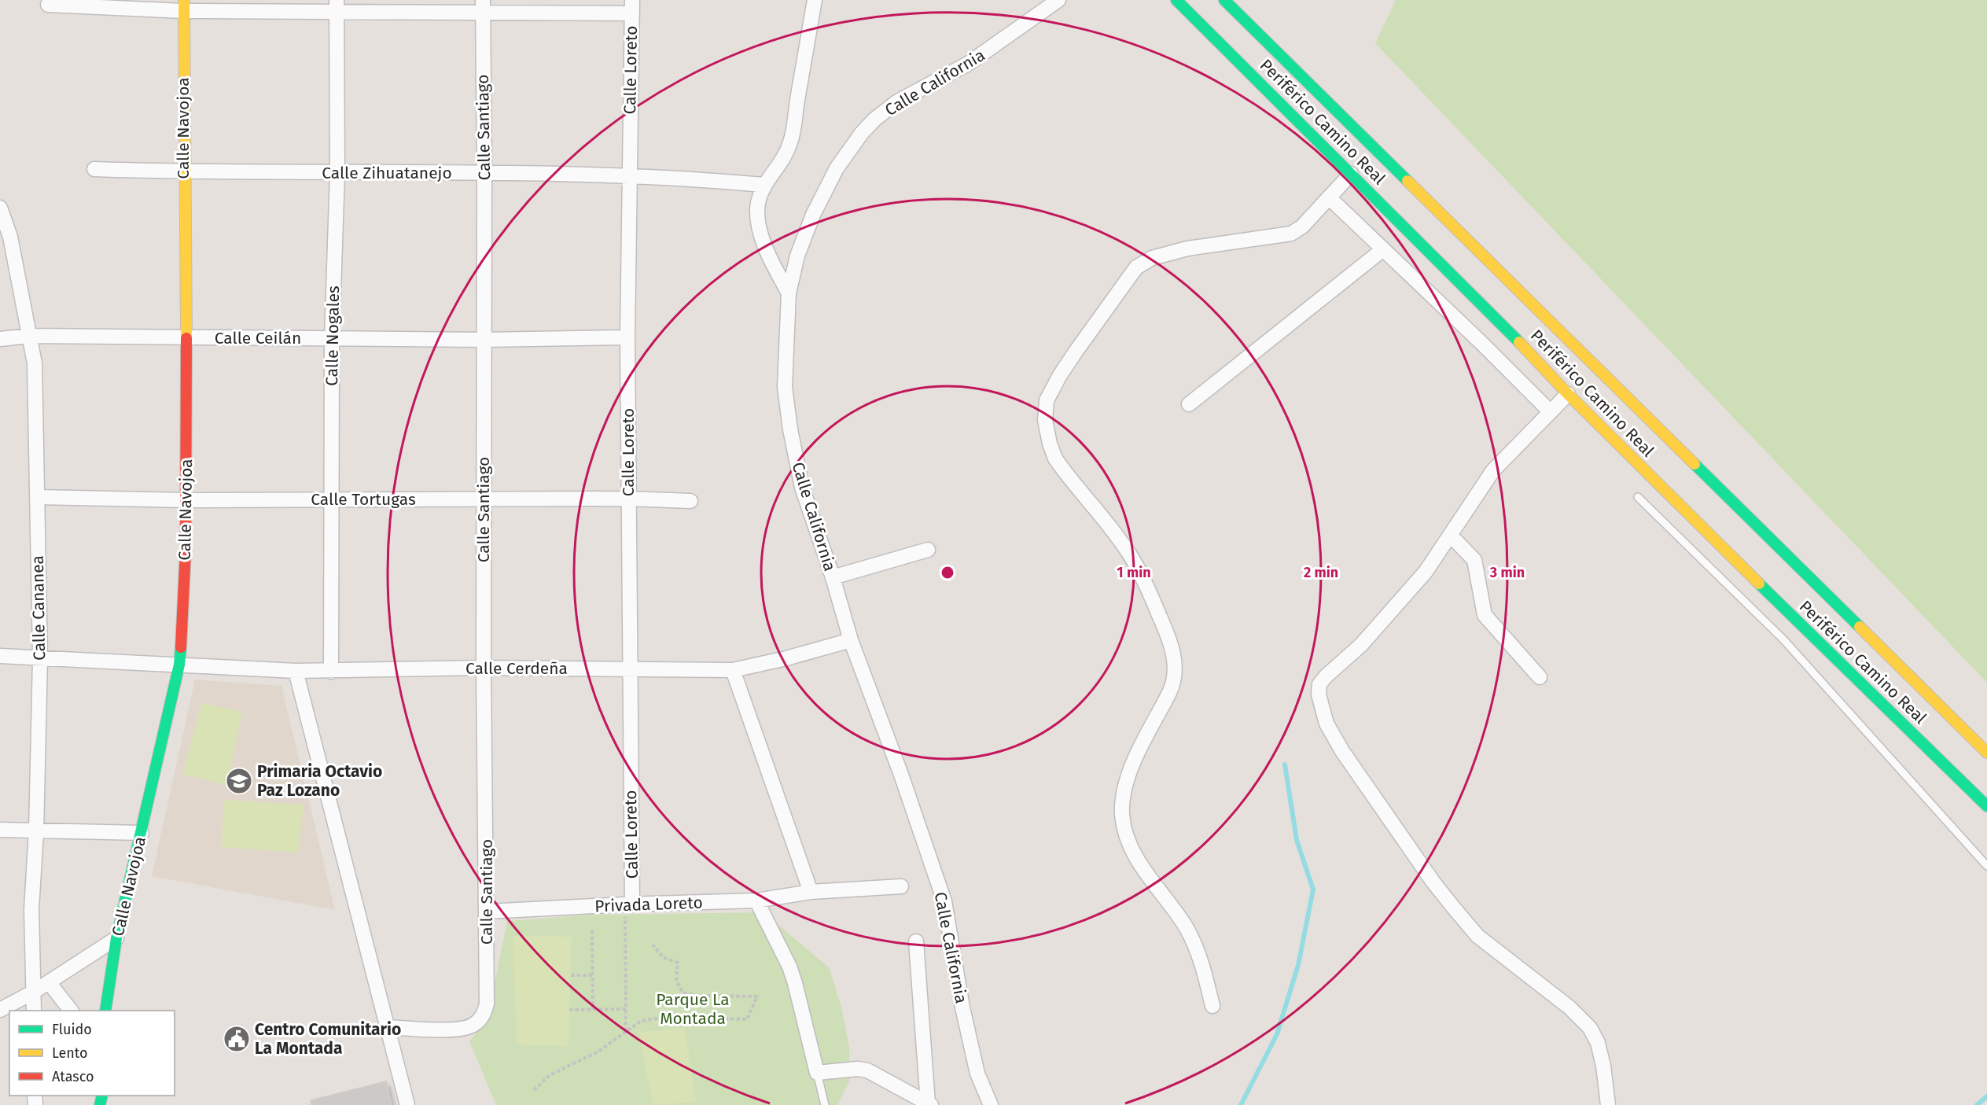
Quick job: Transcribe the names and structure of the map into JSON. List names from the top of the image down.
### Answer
{
  "streets": {
    "main road": ["Periférico Camino Real", "Calle Navojoa"],
    "street": [
      "Calle Loreto",
      "Calle California",
      "Calle Santiago",
      "Calle Zihuatanejo",
      "Calle Nogales",
      "Calle Ceilán",
      "Calle Tortugas",
      "Calle Cananea",
      "Calle Cerdeña",
      "Privada Loreto"
    ]
  },
  "crossings": [
    ["Calle Loreto", "Calle Zihuatanejo"],
    ["Calle Loreto", "Calle Ceilán"],
    ["Calle Loreto", "Calle Tortugas"],
    ["Calle Loreto", "Calle Cerdeña"],
    ["Calle Loreto", "Privada Loreto"],
    ["Calle California", "Calle Cerdeña"],
    ["Calle Santiago", "Calle Zihuatanejo"],
    ["Calle Santiago", "Calle Ceilán"],
    ["Calle Santiago", "Calle Tortugas"],
    ["Calle Santiago", "Calle Cerdeña"],
    ["Calle Santiago", "Privada Loreto"],
    ["Calle Navojoa", "Calle Zihuatanejo"],
    ["Calle Navojoa", "Calle Ceilán"],
    ["Calle Navojoa", "Calle Tortugas"],
    ["Calle Navojoa", "Calle Cerdeña"],
    ["Calle Zihuatanejo", "Calle Nogales"],
    ["Calle Nogales", "Calle Ceilán"],
    ["Calle Nogales", "Calle Tortugas"],
    ["Calle Nogales", "Calle Cerdeña"],
    ["Calle Ceilán", "Calle Cananea"],
    ["Calle Tortugas", "Calle Cananea"],
    ["Calle Cananea", "Calle Cerdeña"]
  ],
  "parks": ["Parque La Montada"],
  "places": {
    "school or university": ["Primaria Octavio Paz Lozano"],
    "public building": ["Centro Comunitario La Montada"]
  },
  "legend": ["Fluido", "Lento", "Atasco"],
  "rings": ["1 min", "2 min", "3 min"]
}
